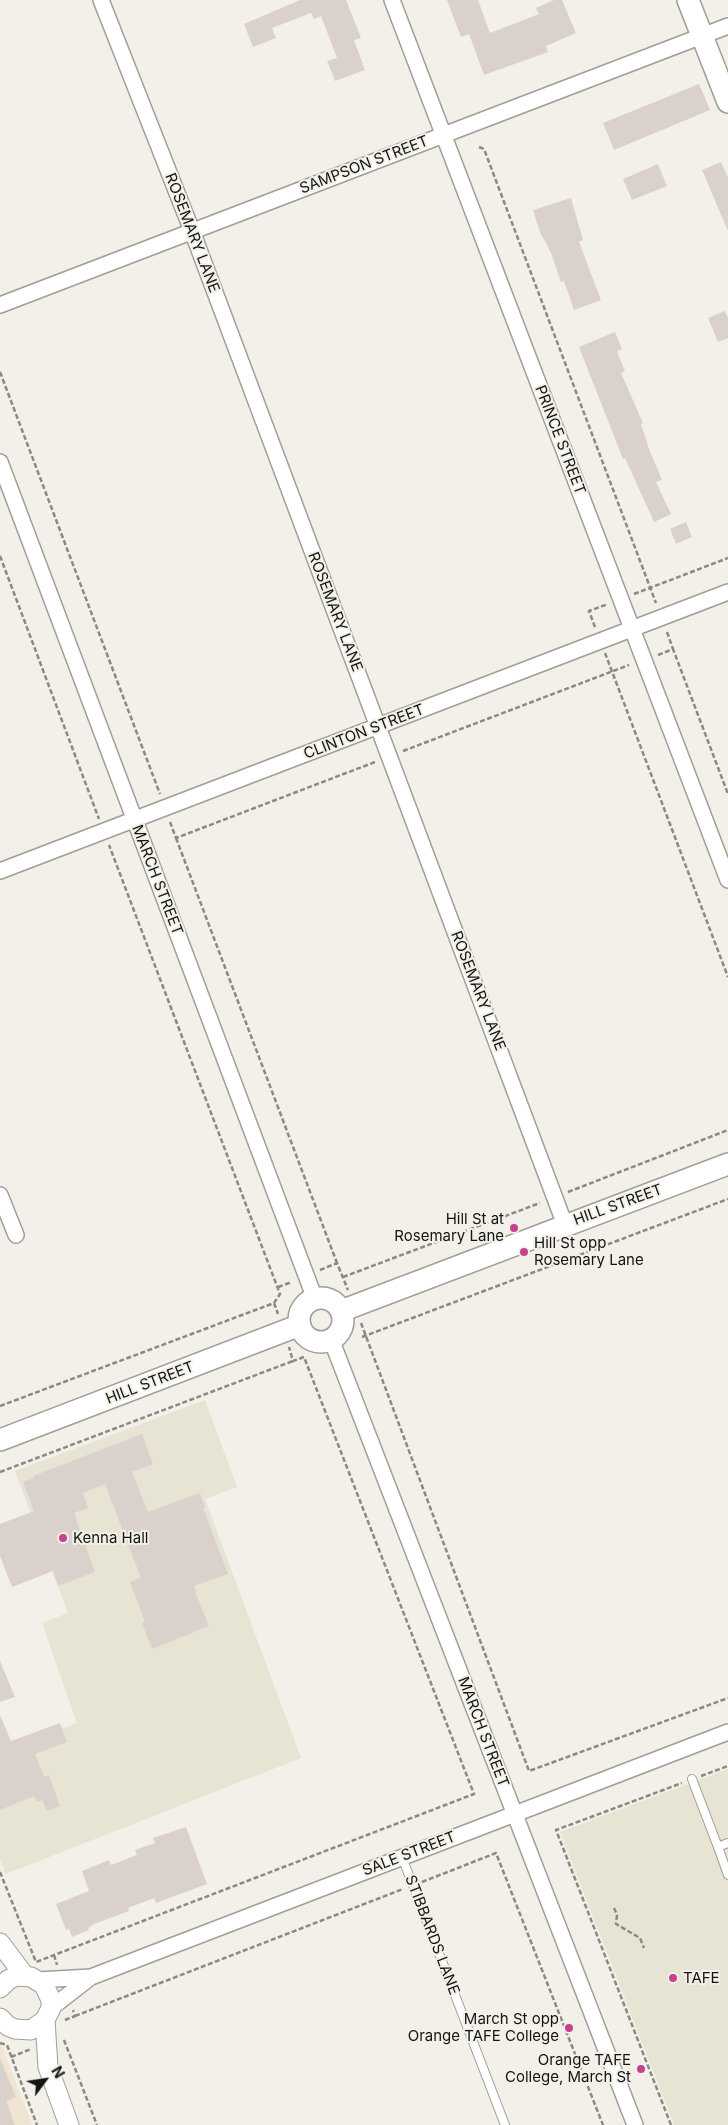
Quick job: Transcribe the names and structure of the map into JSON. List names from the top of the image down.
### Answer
{
  "streets": {
    "main road": ["HILL STREET"],
    "street": [
      "SAMPSON STREET",
      "ROSEMARY LANE",
      "PRINCE STREET",
      "CLINTON STREET",
      "MARCH STREET",
      "SALE STREET"
    ],
    "lane": ["STIBBARDS LANE"]
  },
  "crossings": [
    ["SAMPSON STREET", "ROSEMARY LANE"],
    ["SAMPSON STREET", "PRINCE STREET"],
    ["ROSEMARY LANE", "CLINTON STREET"],
    ["ROSEMARY LANE", "HILL STREET"],
    ["PRINCE STREET", "CLINTON STREET"],
    ["CLINTON STREET", "MARCH STREET"],
    ["MARCH STREET", "SALE STREET"],
    ["SALE STREET", "STIBBARDS LANE"]
  ],
  "places": [
    "Hill St at Rosemary Lane",
    "Hill St opp Rosemary Lane",
    "Kenna Hall",
    "TAFE",
    "March St opp Orange TAFE College",
    "Orange TAFE College, March St"
  ],
  "north": "top right"
}
